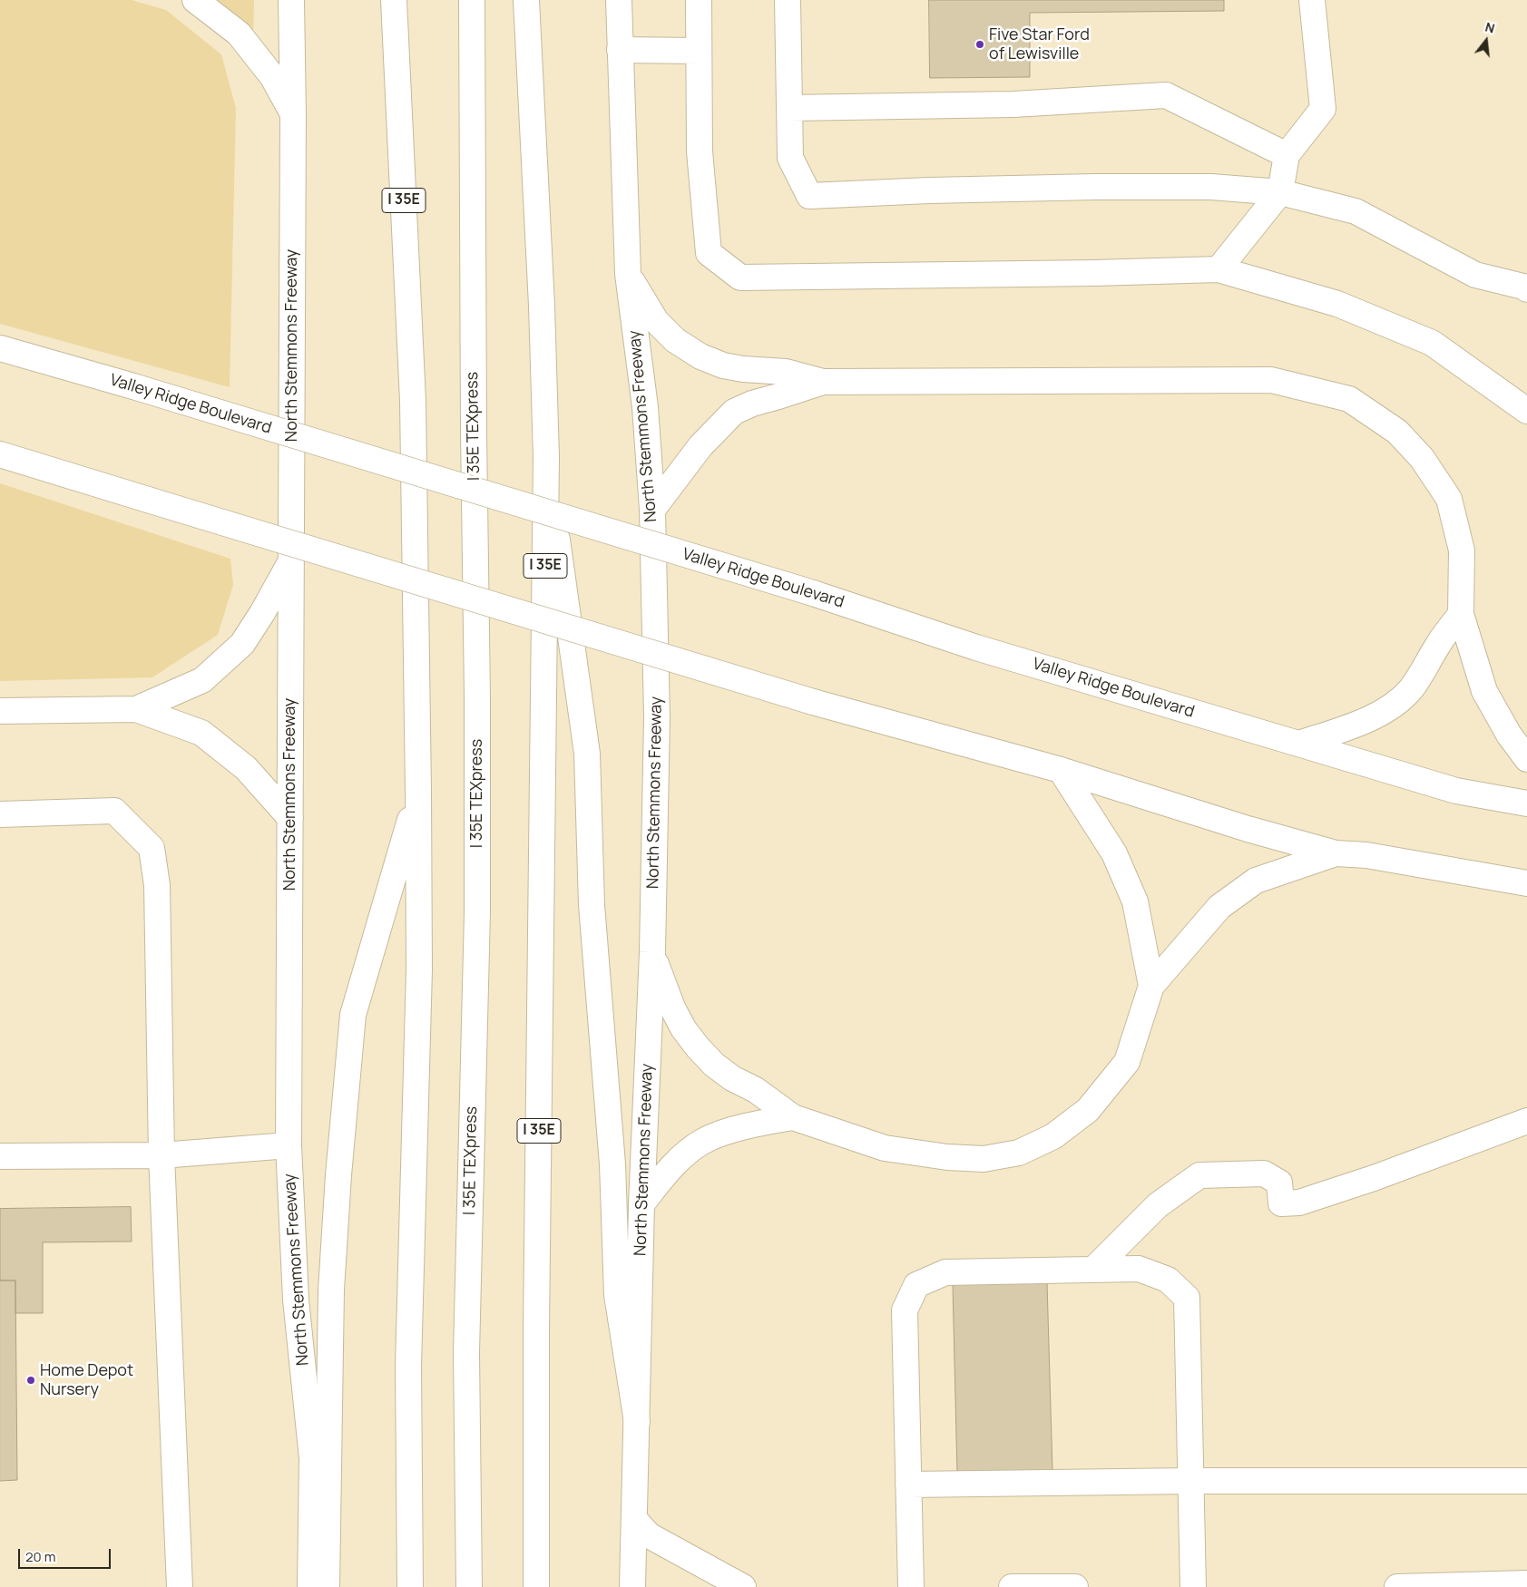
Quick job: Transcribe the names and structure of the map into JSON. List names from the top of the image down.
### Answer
{
  "streets": {
    "main road": [
      "I 35E",
      "North Stemmons Freeway",
      "Valley Ridge Boulevard",
      "I 35E TEXpress"
    ]
  },
  "places": ["Five Star Ford of Lewisville", "Home Depot Nursery"],
  "scale_bar": "20 m",
  "north": "top"
}
